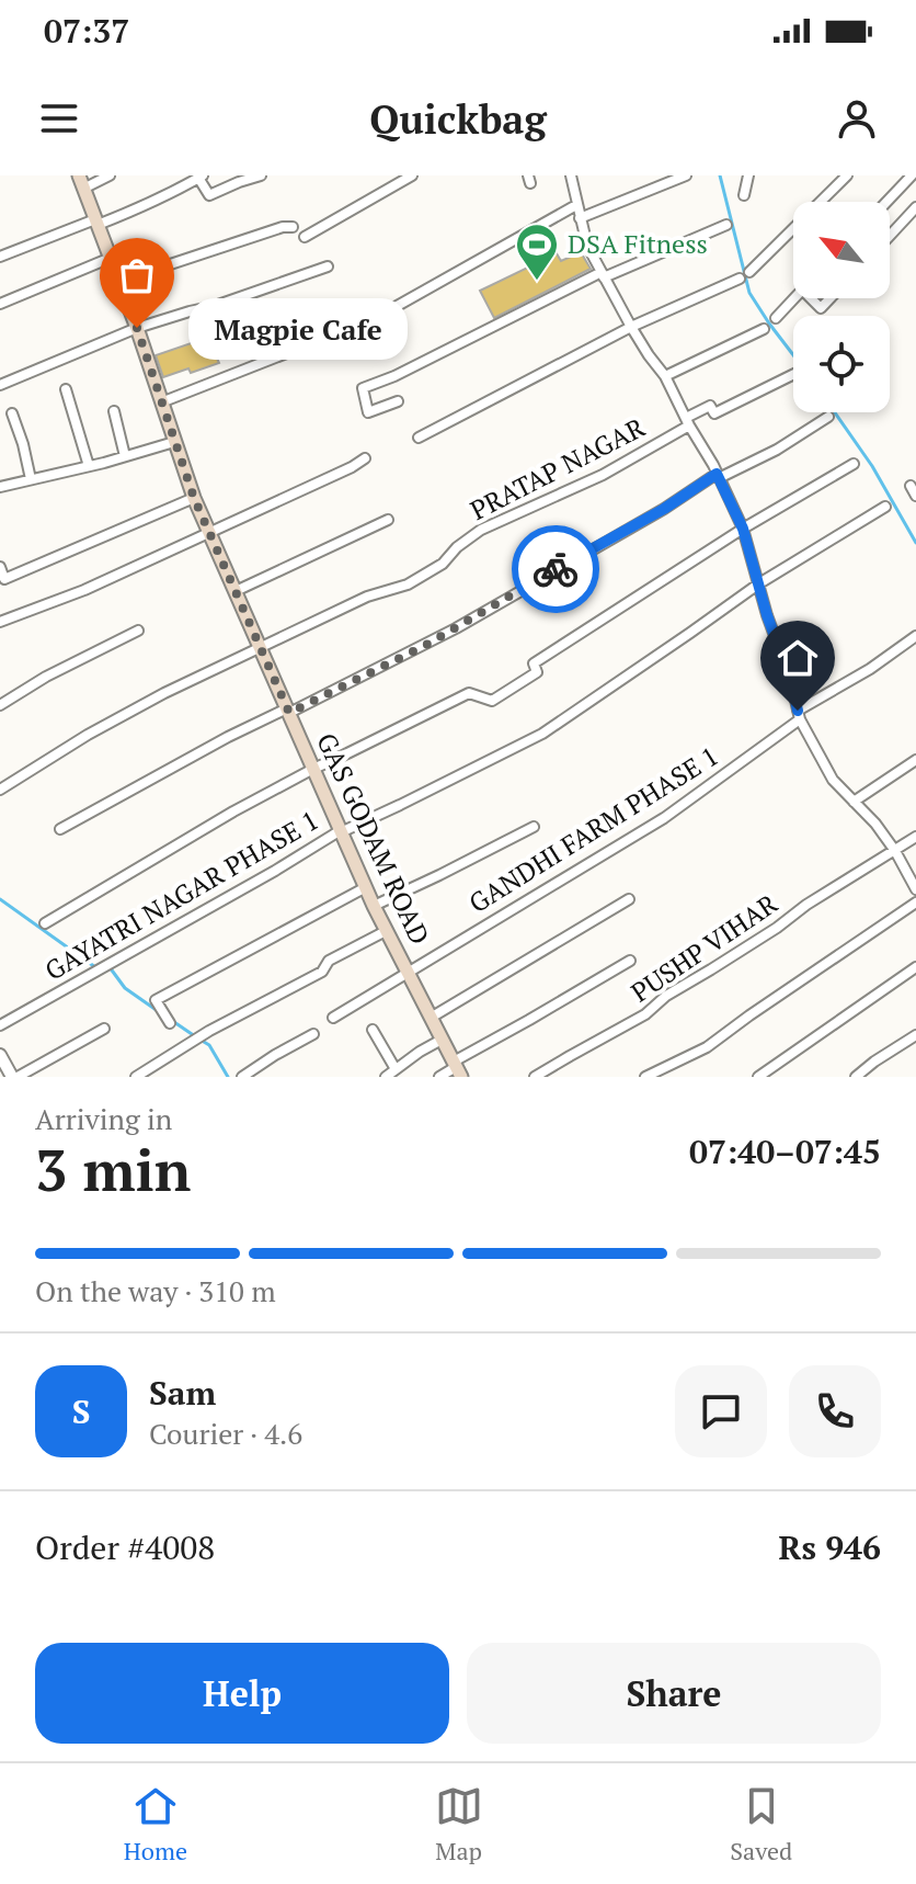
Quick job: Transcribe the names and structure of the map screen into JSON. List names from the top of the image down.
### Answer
{
  "streets": {
    "main road": ["GAS GODAM ROAD"],
    "street": [
      "PRATAP NAGAR",
      "GANDHI FARM PHASE 1",
      "GAYATRI NAGAR PHASE 1",
      "PUSHP VIHAR"
    ]
  },
  "crossings": [
    ["PRATAP NAGAR", "GAS GODAM ROAD"],
    ["GANDHI FARM PHASE 1", "GAS GODAM ROAD"],
    ["GAS GODAM ROAD", "GAYATRI NAGAR PHASE 1"]
  ],
  "places": {
    "sports": ["DSA Fitness"],
    "other": ["Magpie Cafe"]
  },
  "north": "top left",
  "page": {
    "status": "07:37",
    "header": "Quickbag",
    "bubble": "Magpie Cafe",
    "heading": ["3 min", "Arriving in", "07:40–07:45"],
    "panel": [
      "Sam",
      "Courier · 4.6",
      "Order #4008",
      "Rs 946"
    ],
    "bar": "On the way · 310 m",
    "round": "S",
    "buttons": ["Help", "Share"],
    "tabs": ["Home", "Map", "Saved"]
  }
}
